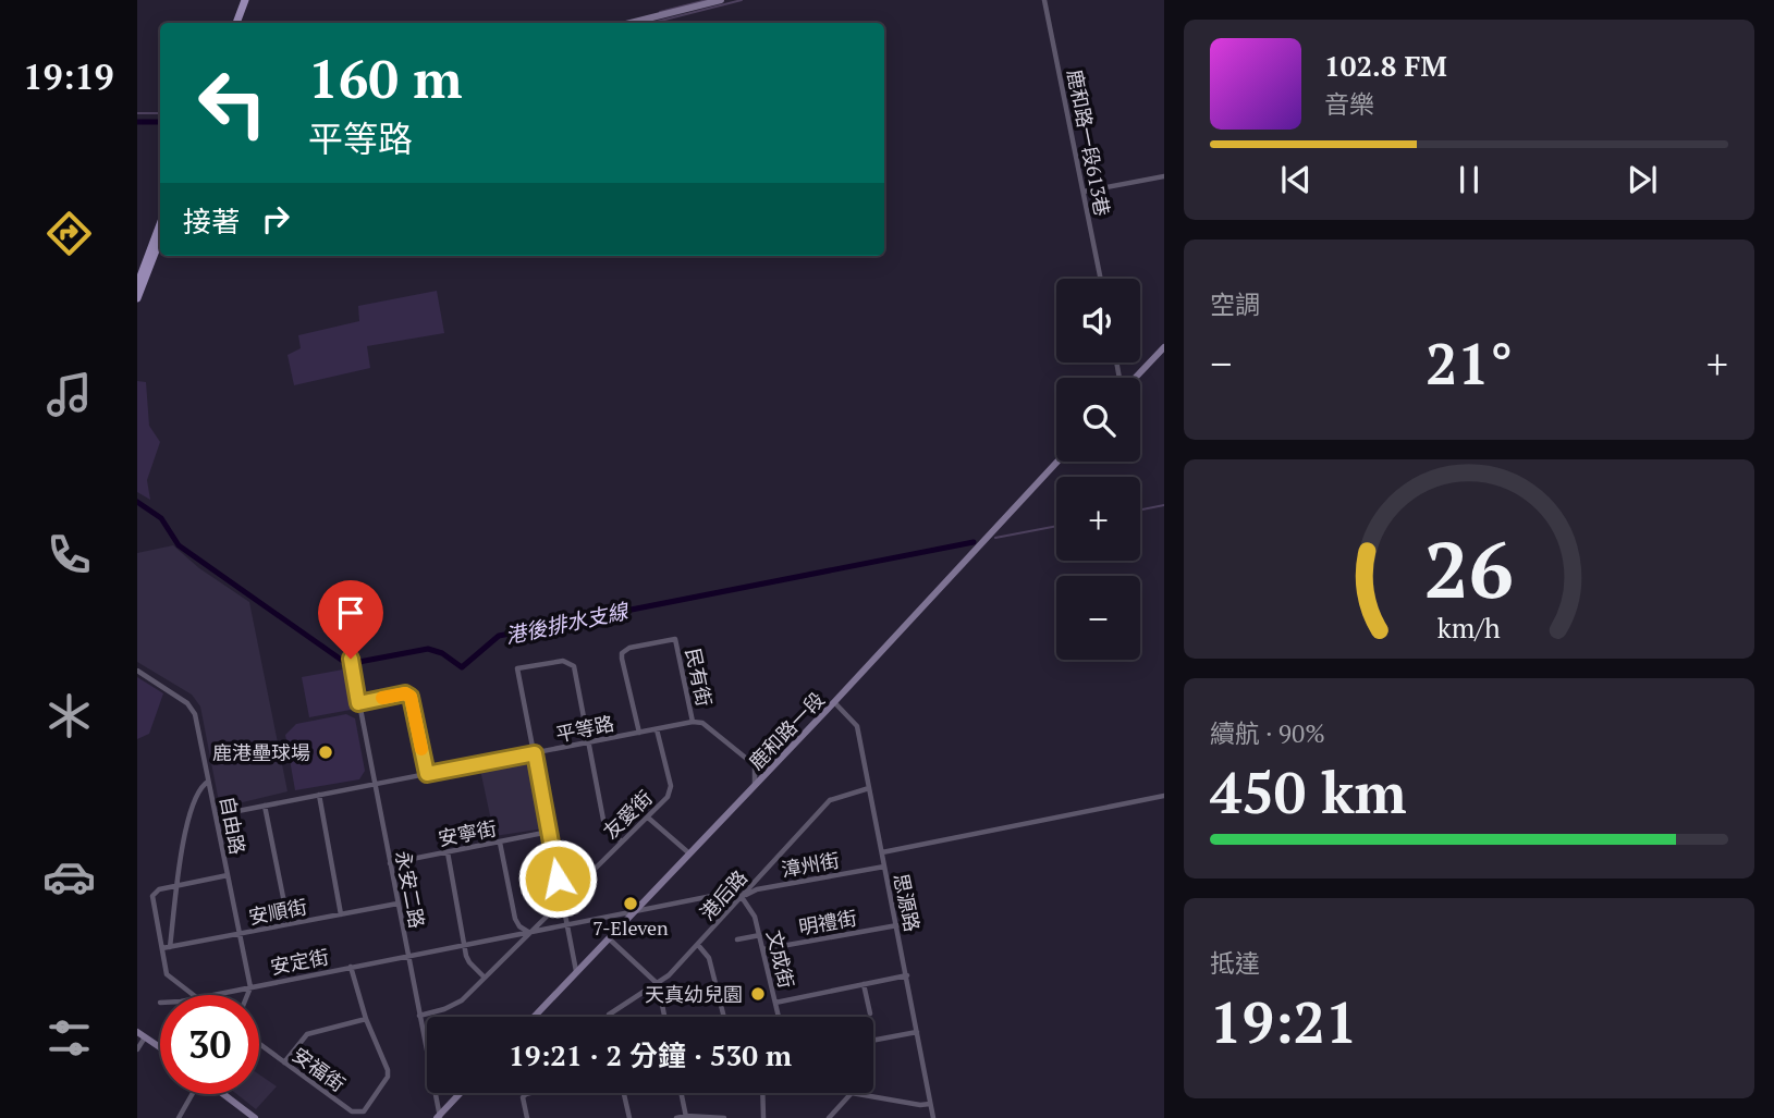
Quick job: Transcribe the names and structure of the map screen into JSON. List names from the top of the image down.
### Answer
{
  "streets": {
    "main road": ["鹿和路一段"],
    "street": [
      "鹿和路一段613巷",
      "民有街",
      "平等路",
      "友愛街",
      "自由路",
      "安寧街",
      "漳州街",
      "永安二路",
      "港后路",
      "思源路",
      "安順街",
      "明禮街",
      "文成街",
      "安定街",
      "安福街"
    ]
  },
  "crossings": [
    ["民有街", "平等路"],
    ["平等路", "友愛街"],
    ["平等路", "自由路"],
    ["平等路", "永安二路"],
    ["鹿和路一段", "思源路"],
    ["鹿和路一段", "安定街"],
    ["友愛街", "永安二路"],
    ["友愛街", "安定街"],
    ["自由路", "安順街"],
    ["自由路", "安定街"],
    ["安寧街", "永安二路"],
    ["漳州街", "港后路"],
    ["漳州街", "思源路"],
    ["漳州街", "文成街"],
    ["漳州街", "安定街"],
    ["永安二路", "安順街"],
    ["永安二路", "安定街"],
    ["港后路", "思源路"],
    ["港后路", "文成街"],
    ["港后路", "安定街"],
    ["思源路", "明禮街"],
    ["明禮街", "文成街"],
    ["文成街", "安定街"],
    ["安定街", "安福街"]
  ],
  "water": ["港後排水支線"],
  "places": ["鹿港壘球場", "7-Eleven", "天真幼兒園"],
  "page": {
    "tabs": "19:19",
    "turn": ["160 m", "平等路"],
    "song": ["102.8 FM", "音樂"],
    "then": "接著",
    "tile": [
      "空調",
      ["續航 · 90%", "450 km"],
      ["抵達", "19:21"]
    ],
    "map_buttons": ["+", "−"],
    "heat": ["−", "21°", "+"],
    "limit": "30",
    "trip": "19:21 · 2 分鐘 · 530 m",
    "gauge": ["26", "km/h"]
  }
}
